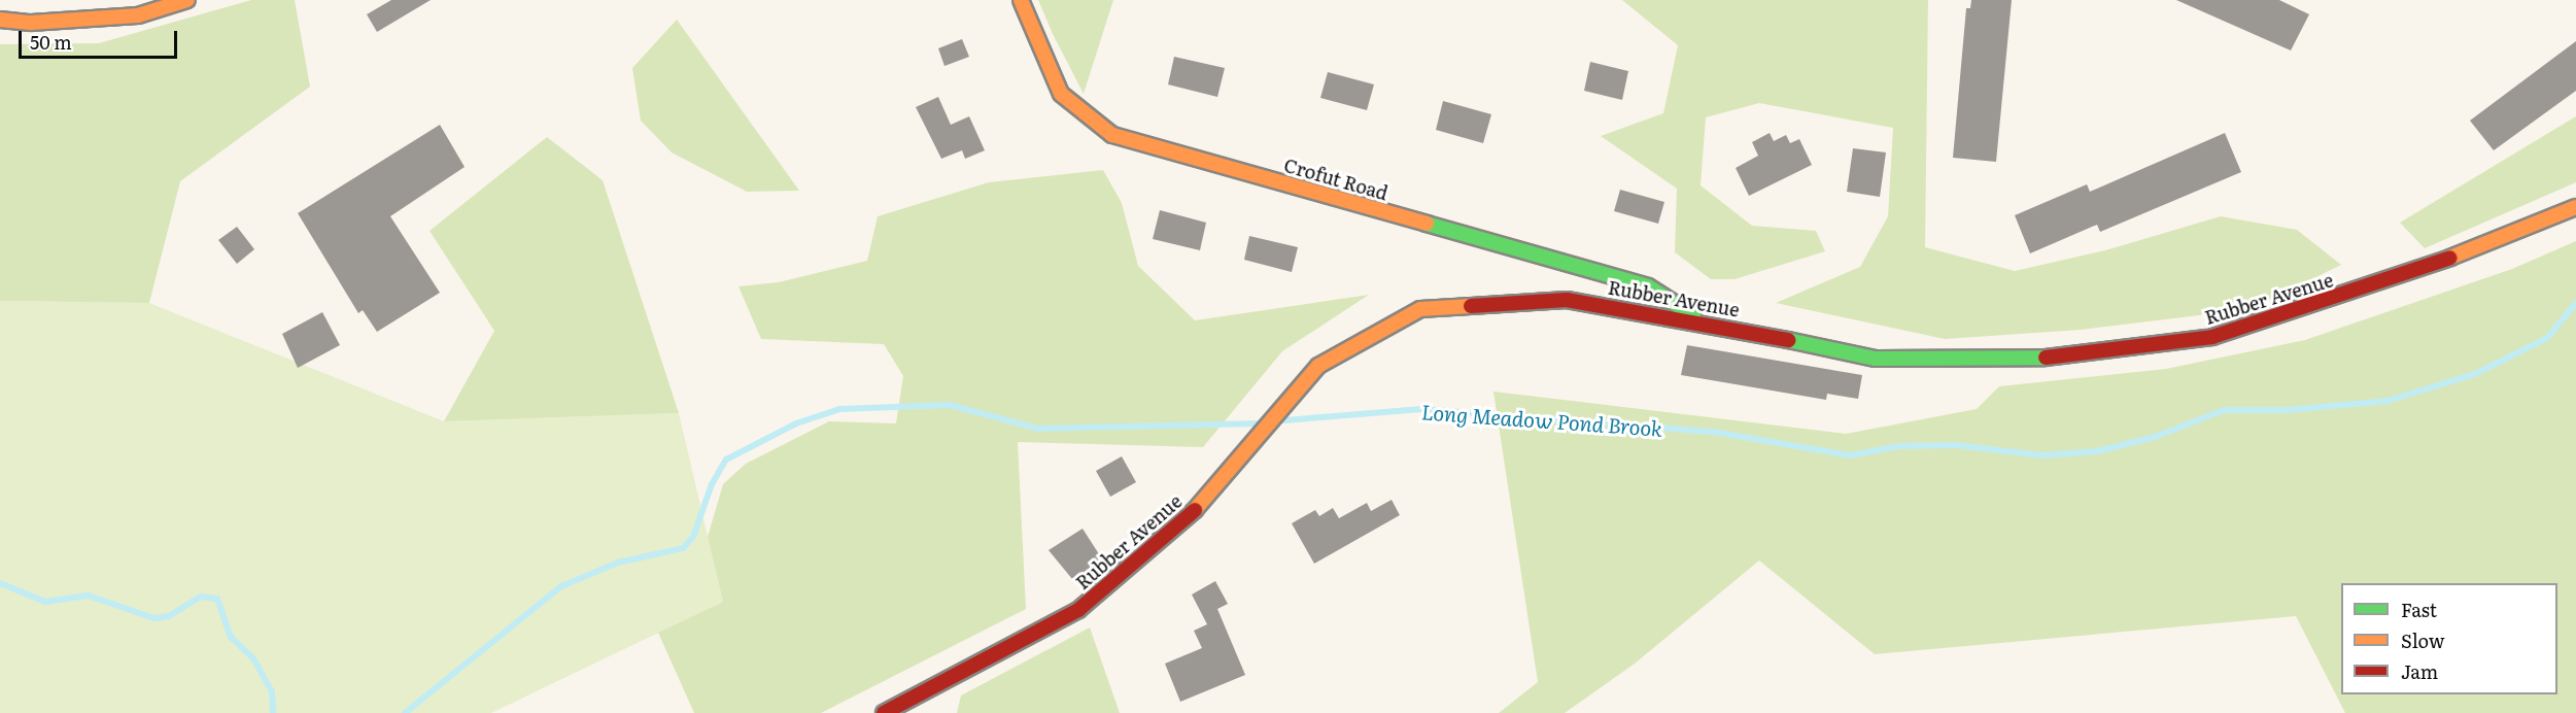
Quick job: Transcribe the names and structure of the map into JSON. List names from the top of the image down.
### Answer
{
  "streets": {
    "street": ["Crofut Road", "Rubber Avenue"]
  },
  "crossings": [
    ["Crofut Road", "Rubber Avenue"]
  ],
  "water": ["Long Meadow Pond Brook"],
  "legend": ["Fast", "Slow", "Jam"],
  "scale_bar": "50 m"
}
